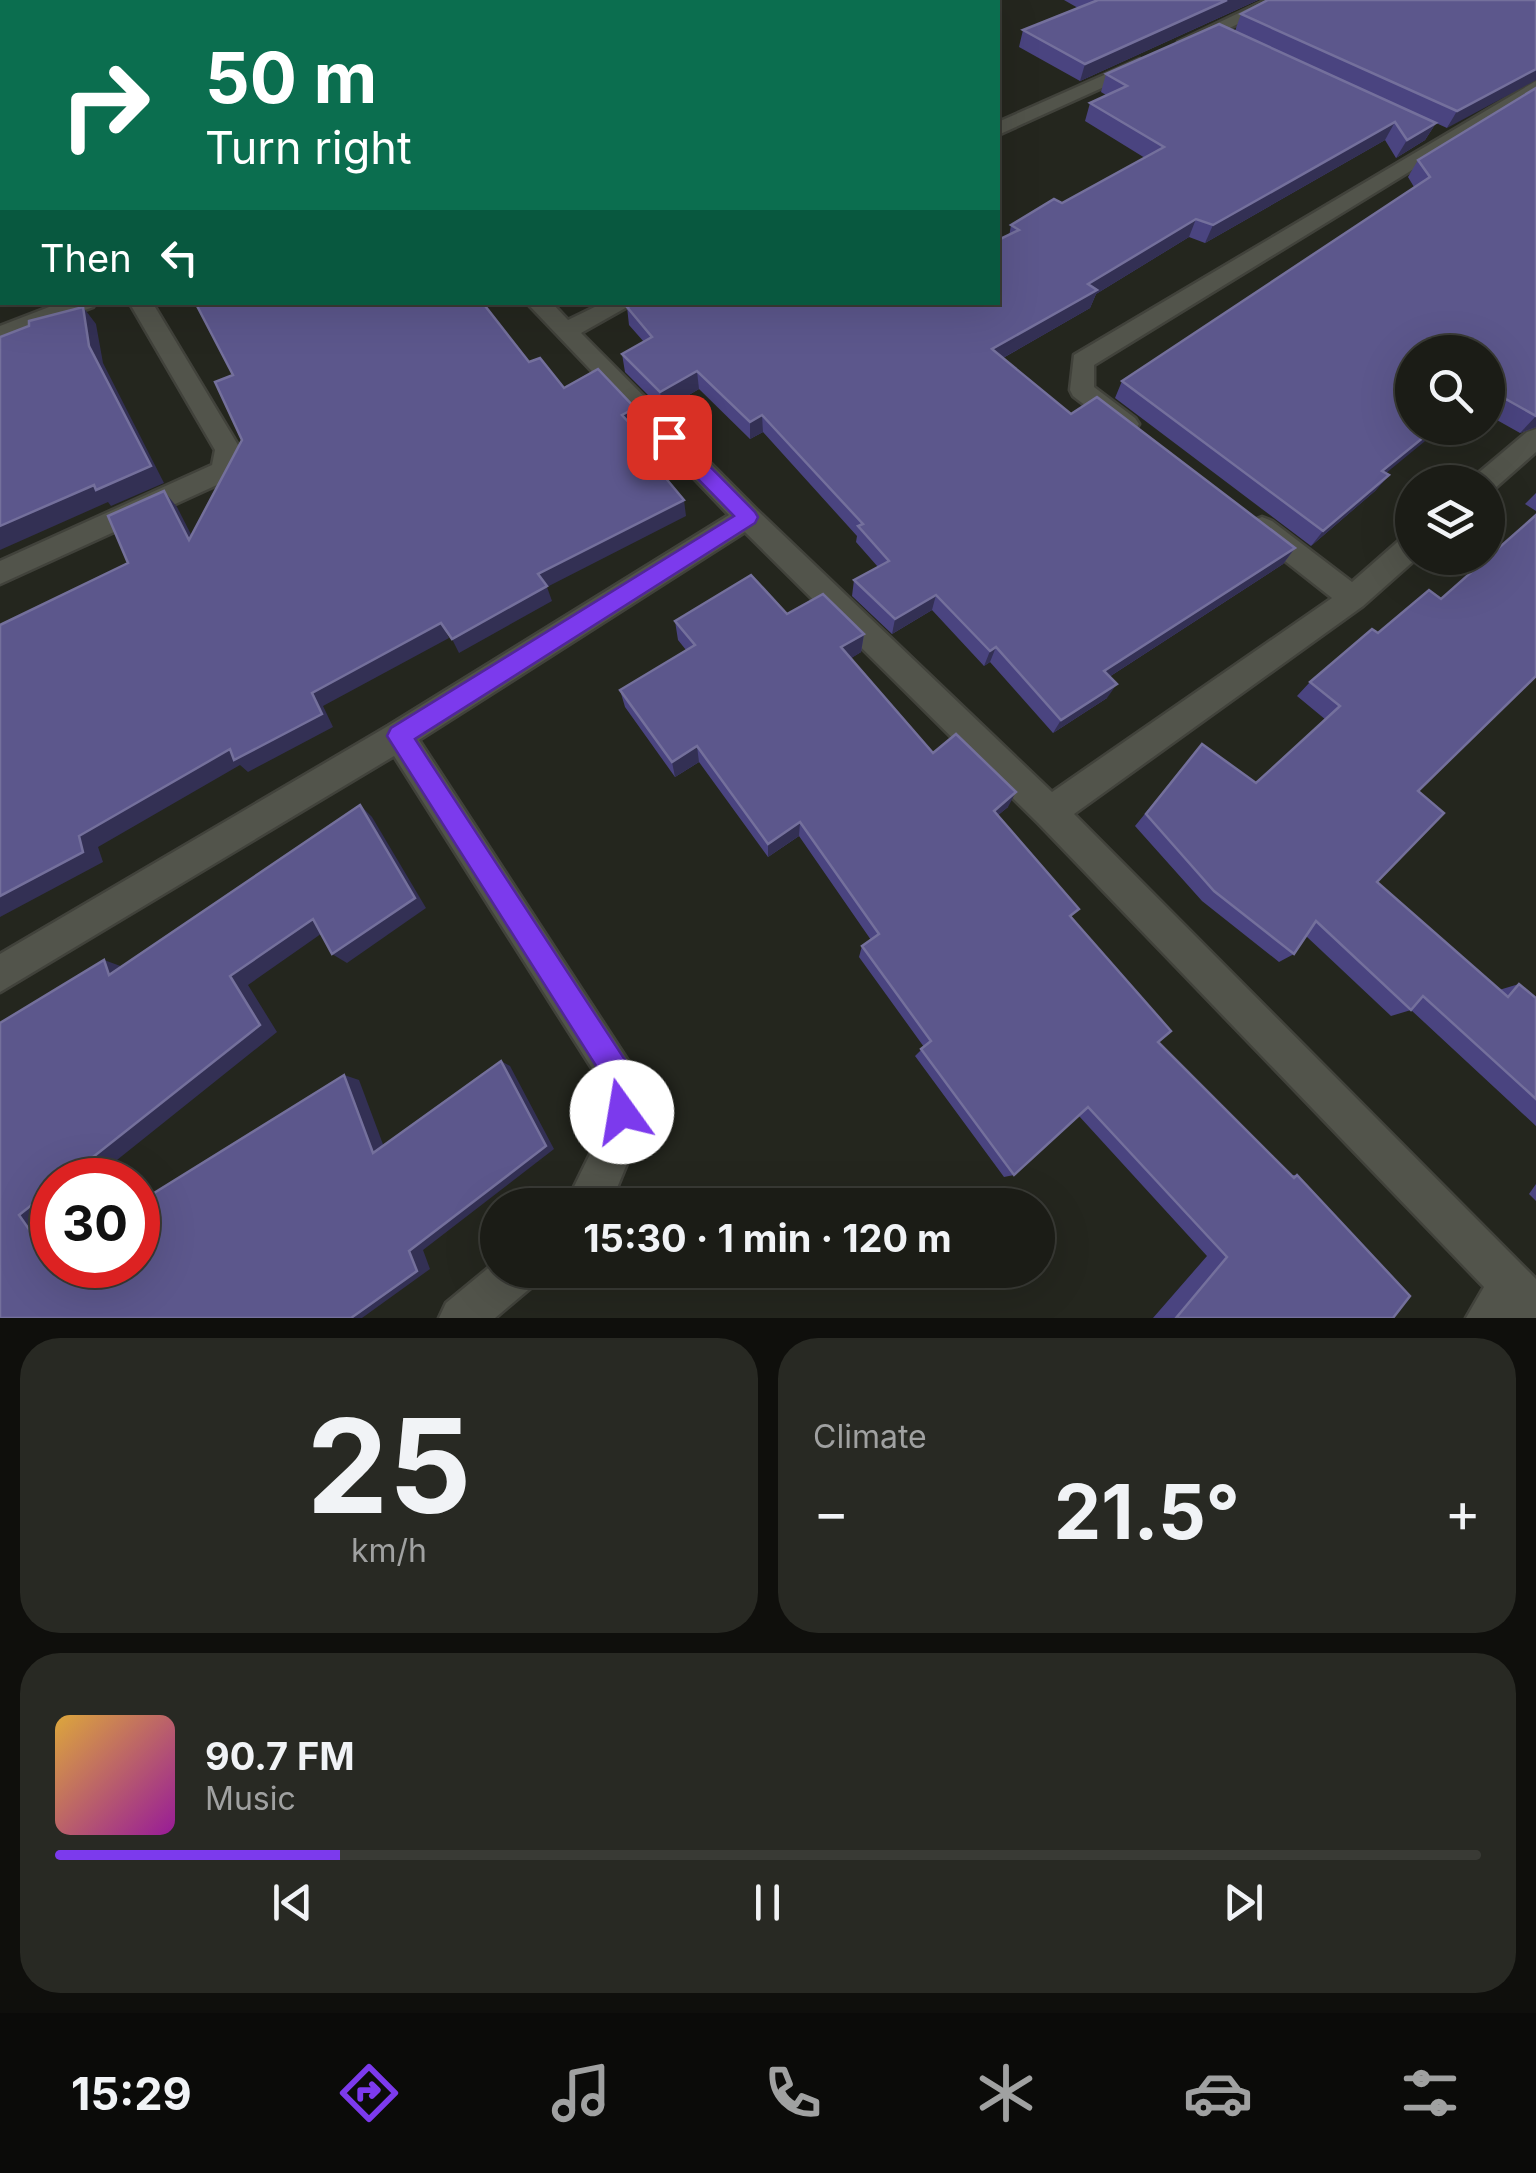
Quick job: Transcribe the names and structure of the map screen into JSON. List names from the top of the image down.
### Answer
{
  "page": {
    "turn": ["50 m", "Turn right"],
    "then": "Then",
    "limit": "30",
    "trip": "15:30 · 1 min · 120 m",
    "tile": [
      ["25", "km/h"],
      "Climate"
    ],
    "heat": ["−", "21.5°", "+"],
    "song": ["90.7 FM", "Music"],
    "tabs": "15:29"
  }
}
